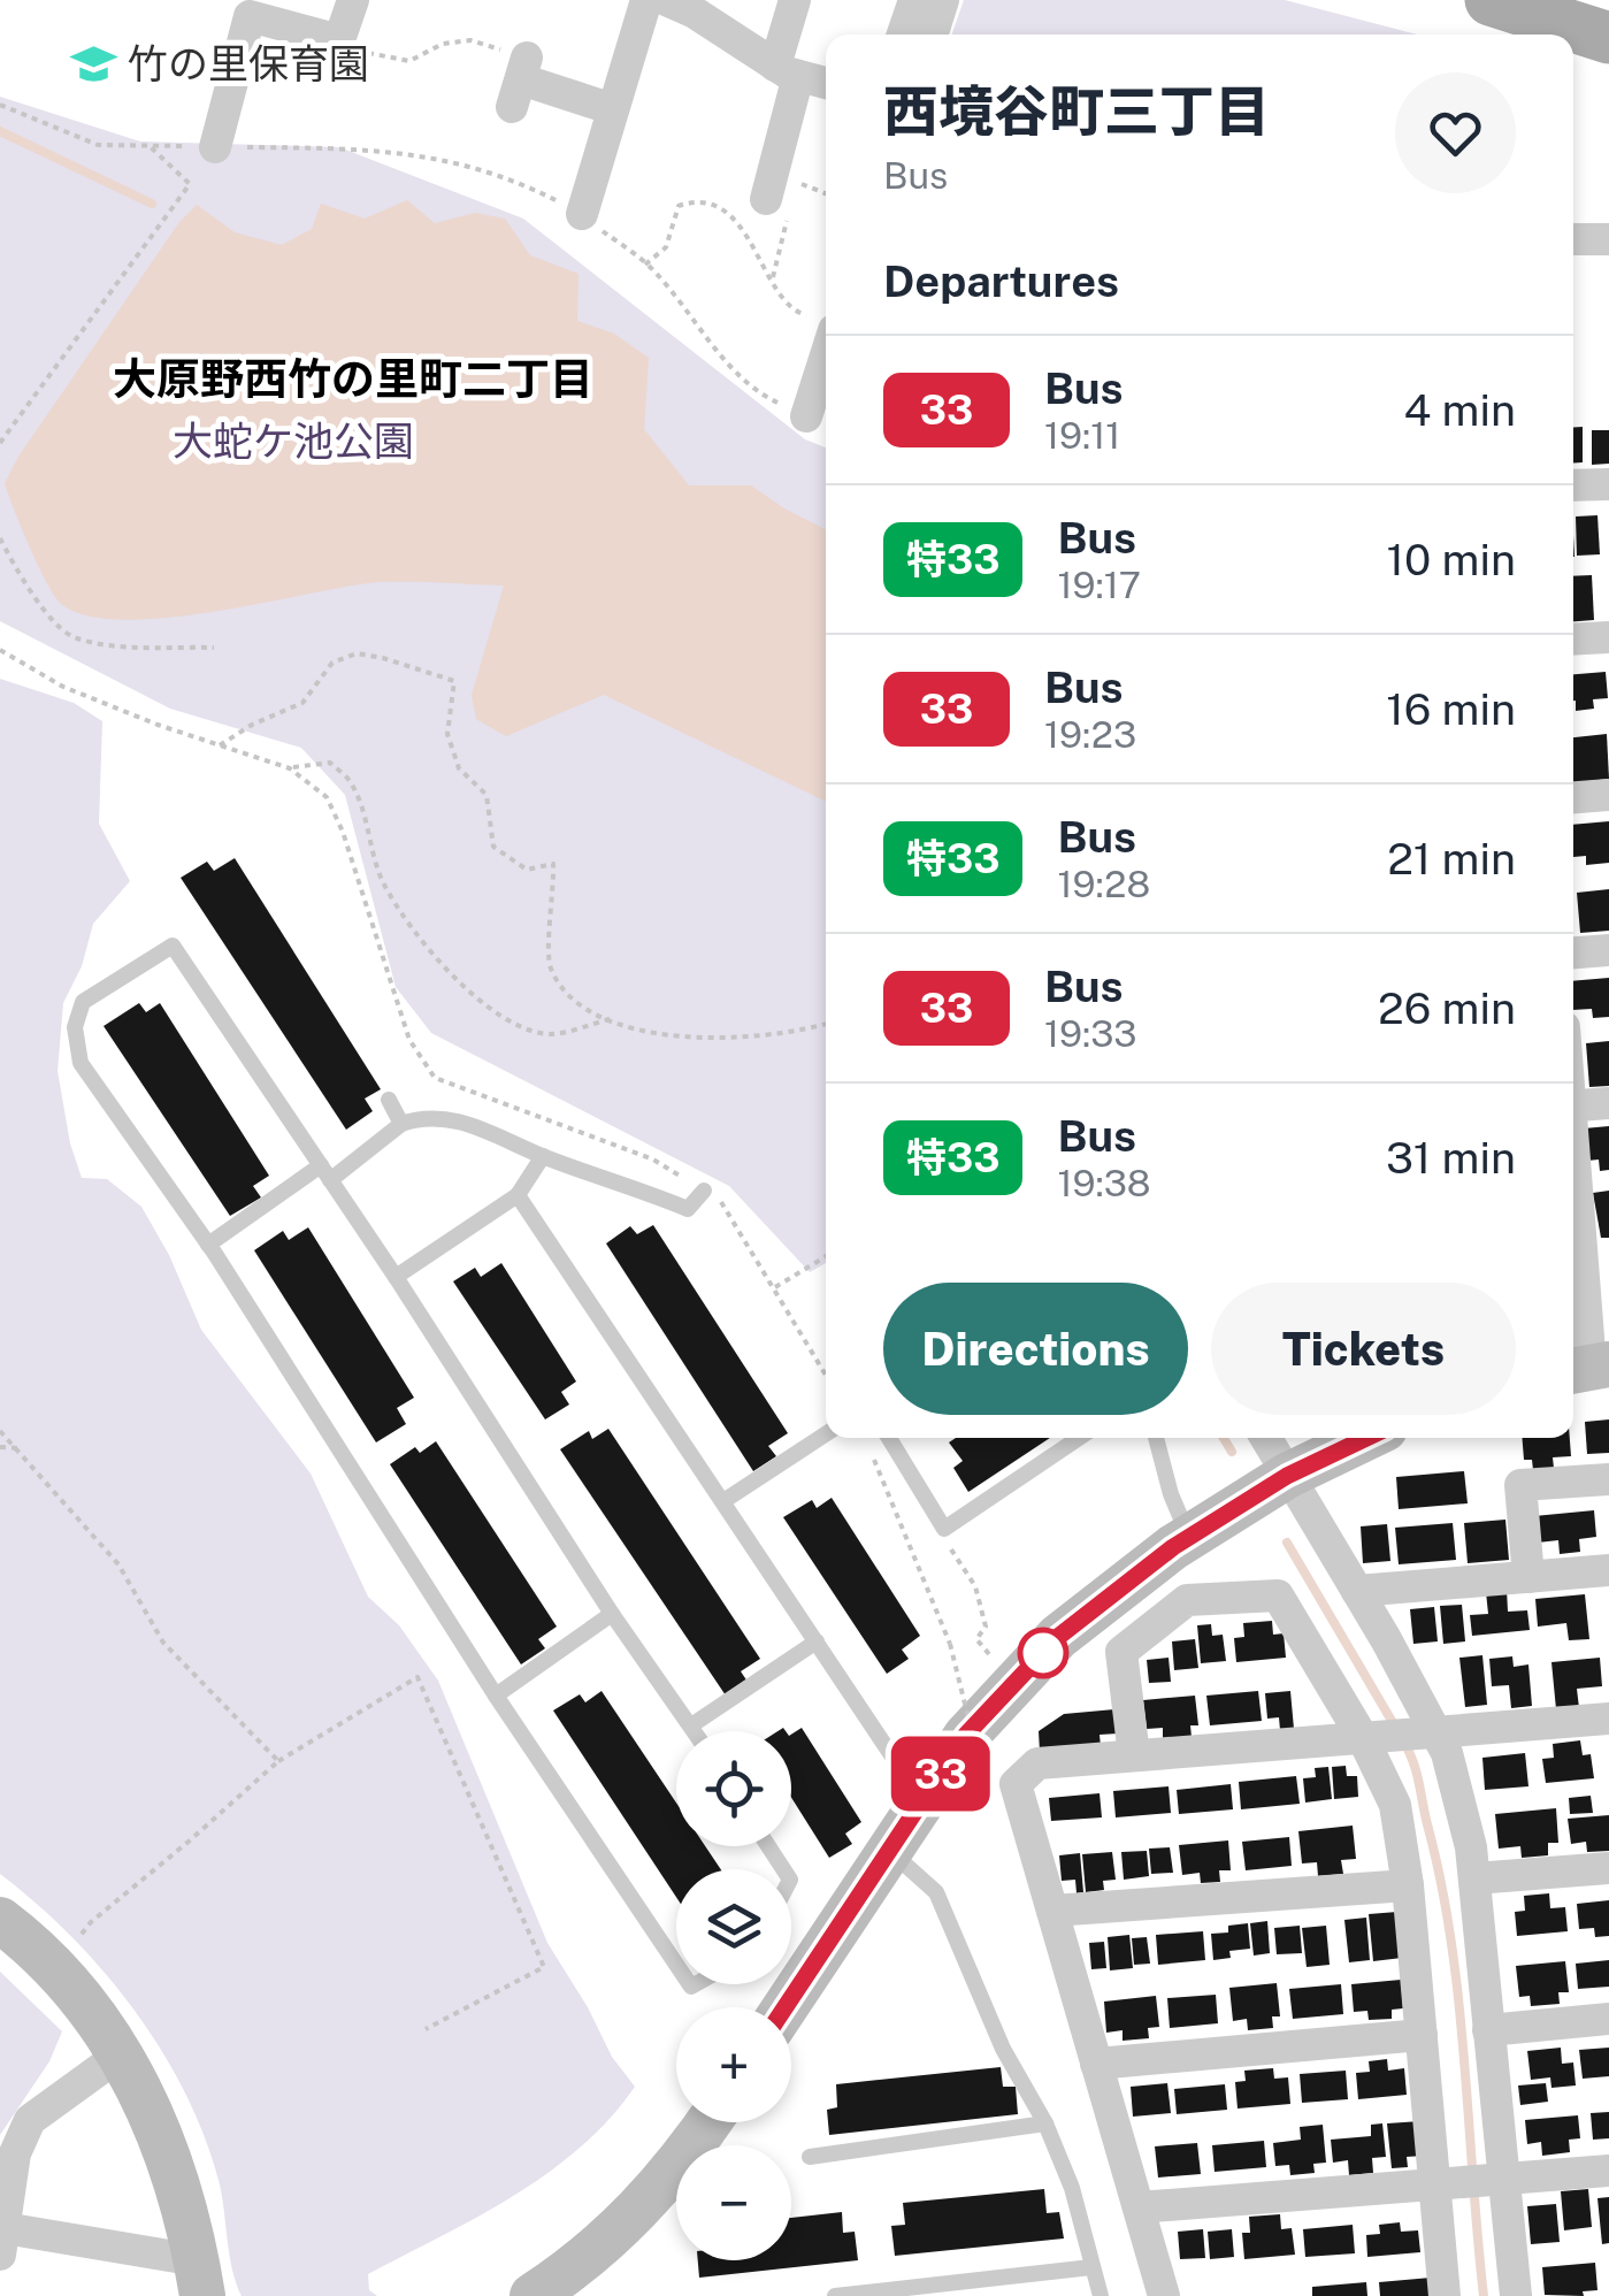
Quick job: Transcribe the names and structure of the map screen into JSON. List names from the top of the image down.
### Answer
{
  "districts": ["大原野西竹の里町二丁目"],
  "parks": ["大蛇ケ池公園"],
  "places": {
    "school or university": ["竹の里保育園"]
  },
  "lines": ["bus line 33"],
  "page": {
    "on_map": "33",
    "heading": [
      ["西境谷町三丁目", "Bus"],
      "Departures"
    ],
    "list": [
      {
        "mark": "33",
        "name": "Bus",
        "note": "19:11",
        "value": "4 min"
      },
      {
        "mark": "特33",
        "name": "Bus",
        "note": "19:17",
        "value": "10 min"
      },
      {
        "mark": "33",
        "name": "Bus",
        "note": "19:23",
        "value": "16 min"
      },
      {
        "mark": "特33",
        "name": "Bus",
        "note": "19:28",
        "value": "21 min"
      },
      {
        "mark": "33",
        "name": "Bus",
        "note": "19:33",
        "value": "26 min"
      },
      {
        "mark": "特33",
        "name": "Bus",
        "note": "19:38",
        "value": "31 min"
      }
    ],
    "buttons": ["Directions", "Tickets"],
    "map_buttons": ["+", "−"]
  }
}
